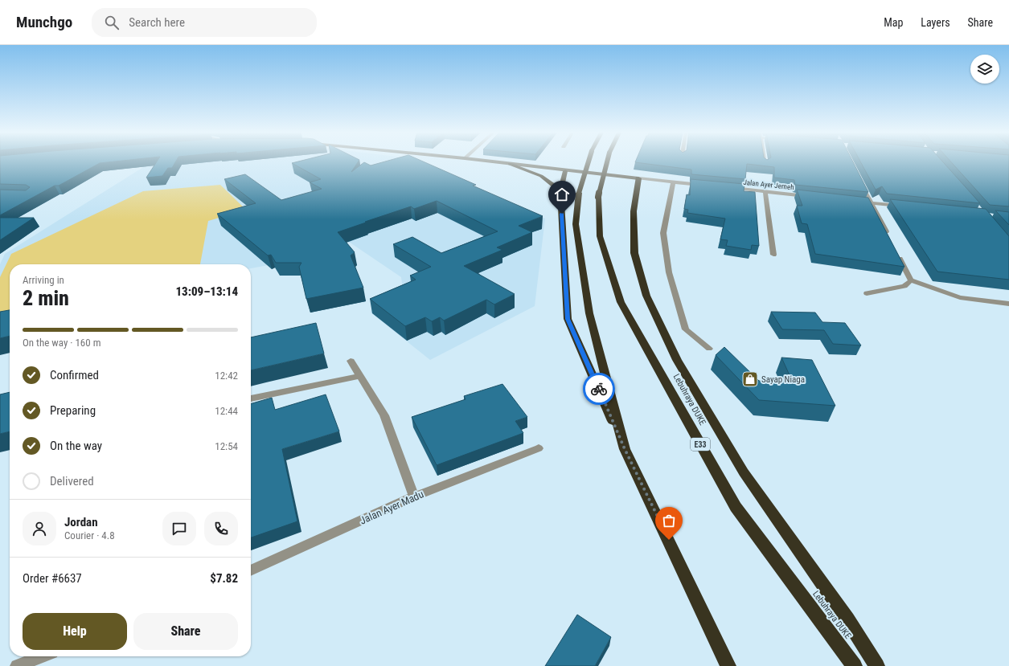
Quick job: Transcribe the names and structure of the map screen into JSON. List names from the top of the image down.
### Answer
{
  "streets": {
    "highway": ["Lebuhraya DUKE", "E33"],
    "street": ["Jalan Ayer Jerneh", "Jalan Ayer Madu"]
  },
  "places": {
    "shop": ["Sayap Niaga"]
  },
  "page": {
    "header": "Munchgo",
    "search": "Search here",
    "nav": ["Map", "Layers", "Share"],
    "heading": ["2 min", "Arriving in", "13:09–13:14"],
    "panel": [
      "Jordan",
      "Courier · 4.8",
      "Order #6637",
      "$7.82"
    ],
    "bar": "On the way · 160 m",
    "list": [
      ["Confirmed", "12:42"],
      ["Preparing", "12:44"],
      ["On the way", "12:54"],
      "Delivered"
    ],
    "buttons": ["Help", "Share"]
  }
}
